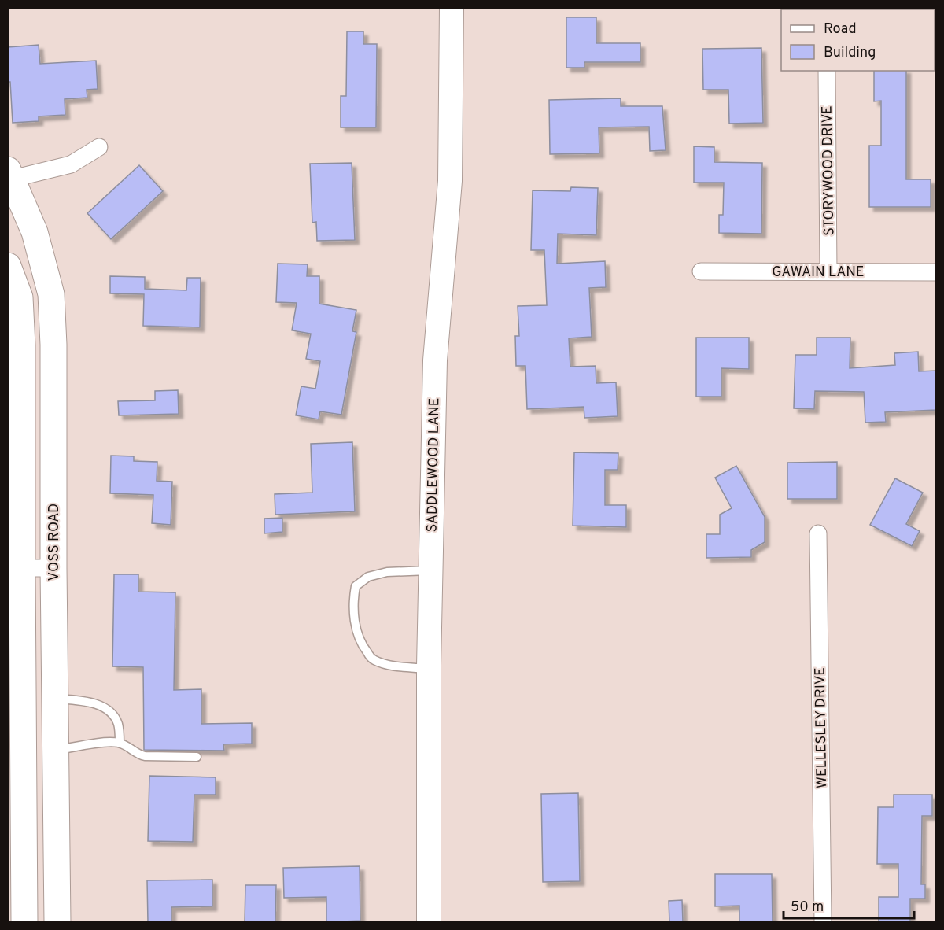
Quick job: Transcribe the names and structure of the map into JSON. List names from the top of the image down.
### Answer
{
  "streets": {
    "main road": ["VOSS ROAD"],
    "street": [
      "STORYWOOD DRIVE",
      "GAWAIN LANE",
      "SADDLEWOOD LANE",
      "WELLESLEY DRIVE"
    ]
  },
  "crossings": [
    ["STORYWOOD DRIVE", "GAWAIN LANE"]
  ],
  "legend": ["Road", "Building"],
  "scale_bar": "50 m"
}
